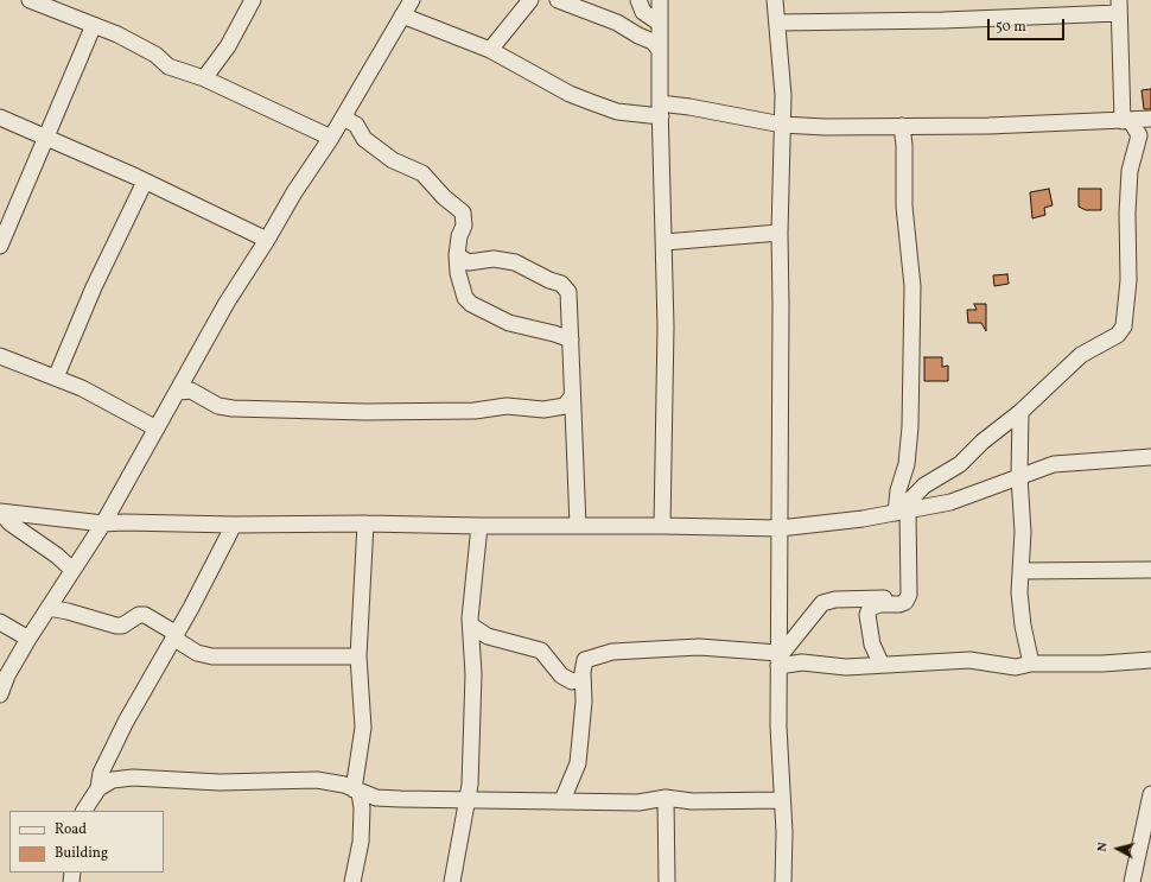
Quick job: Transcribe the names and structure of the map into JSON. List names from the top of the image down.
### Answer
{
  "legend": ["Road", "Building"],
  "scale_bar": "50 m",
  "north": "left"
}
